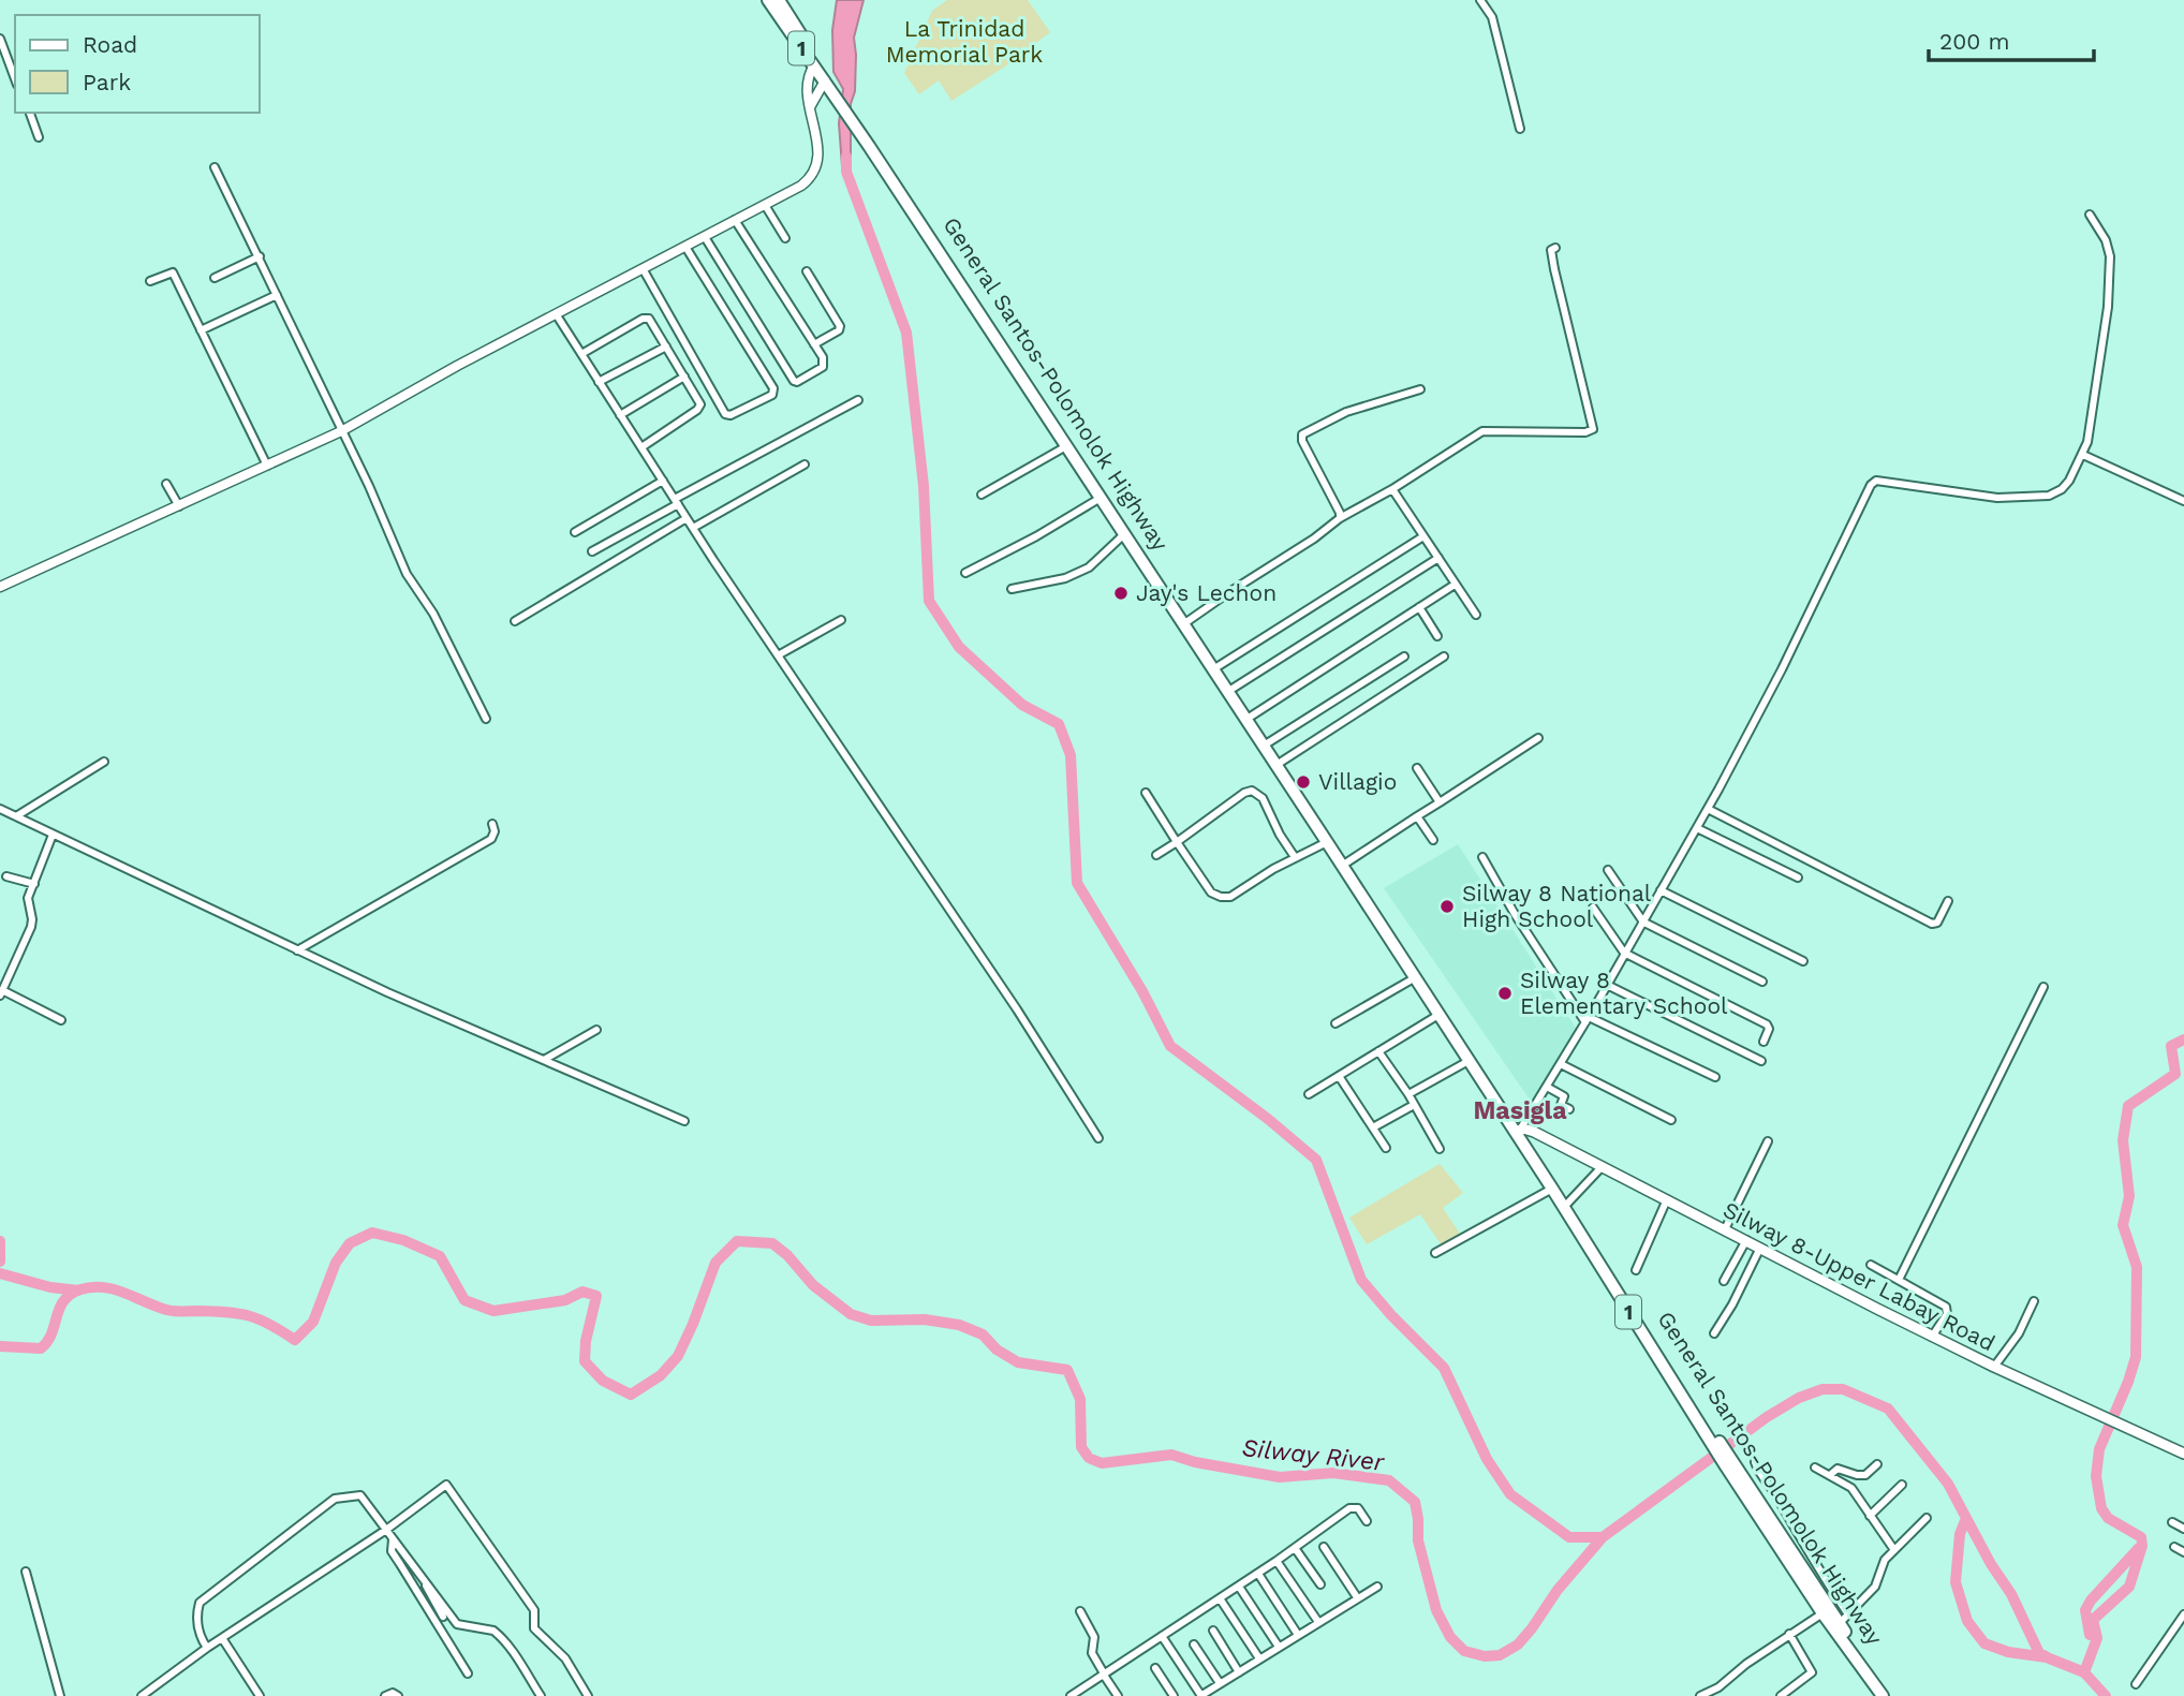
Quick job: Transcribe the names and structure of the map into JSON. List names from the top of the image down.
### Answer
{
  "streets": {
    "highway": ["1", "General Santos-Polomolok Highway"],
    "main road": ["Silway 8-Upper Labay Road"]
  },
  "crossings": [
    ["1", "General Santos-Polomolok Highway"],
    ["1", "Silway 8-Upper Labay Road"],
    ["General Santos-Polomolok Highway", "Silway 8-Upper Labay Road"]
  ],
  "districts": ["Masigla"],
  "water": ["Silway River"],
  "parks": ["La Trinidad Memorial Park"],
  "places": [
    "Jay's Lechon",
    "Villagio",
    "Silway 8 National High School",
    "Silway 8 Elementary School"
  ],
  "legend": ["Road", "Park"],
  "scale_bar": "200 m"
}
